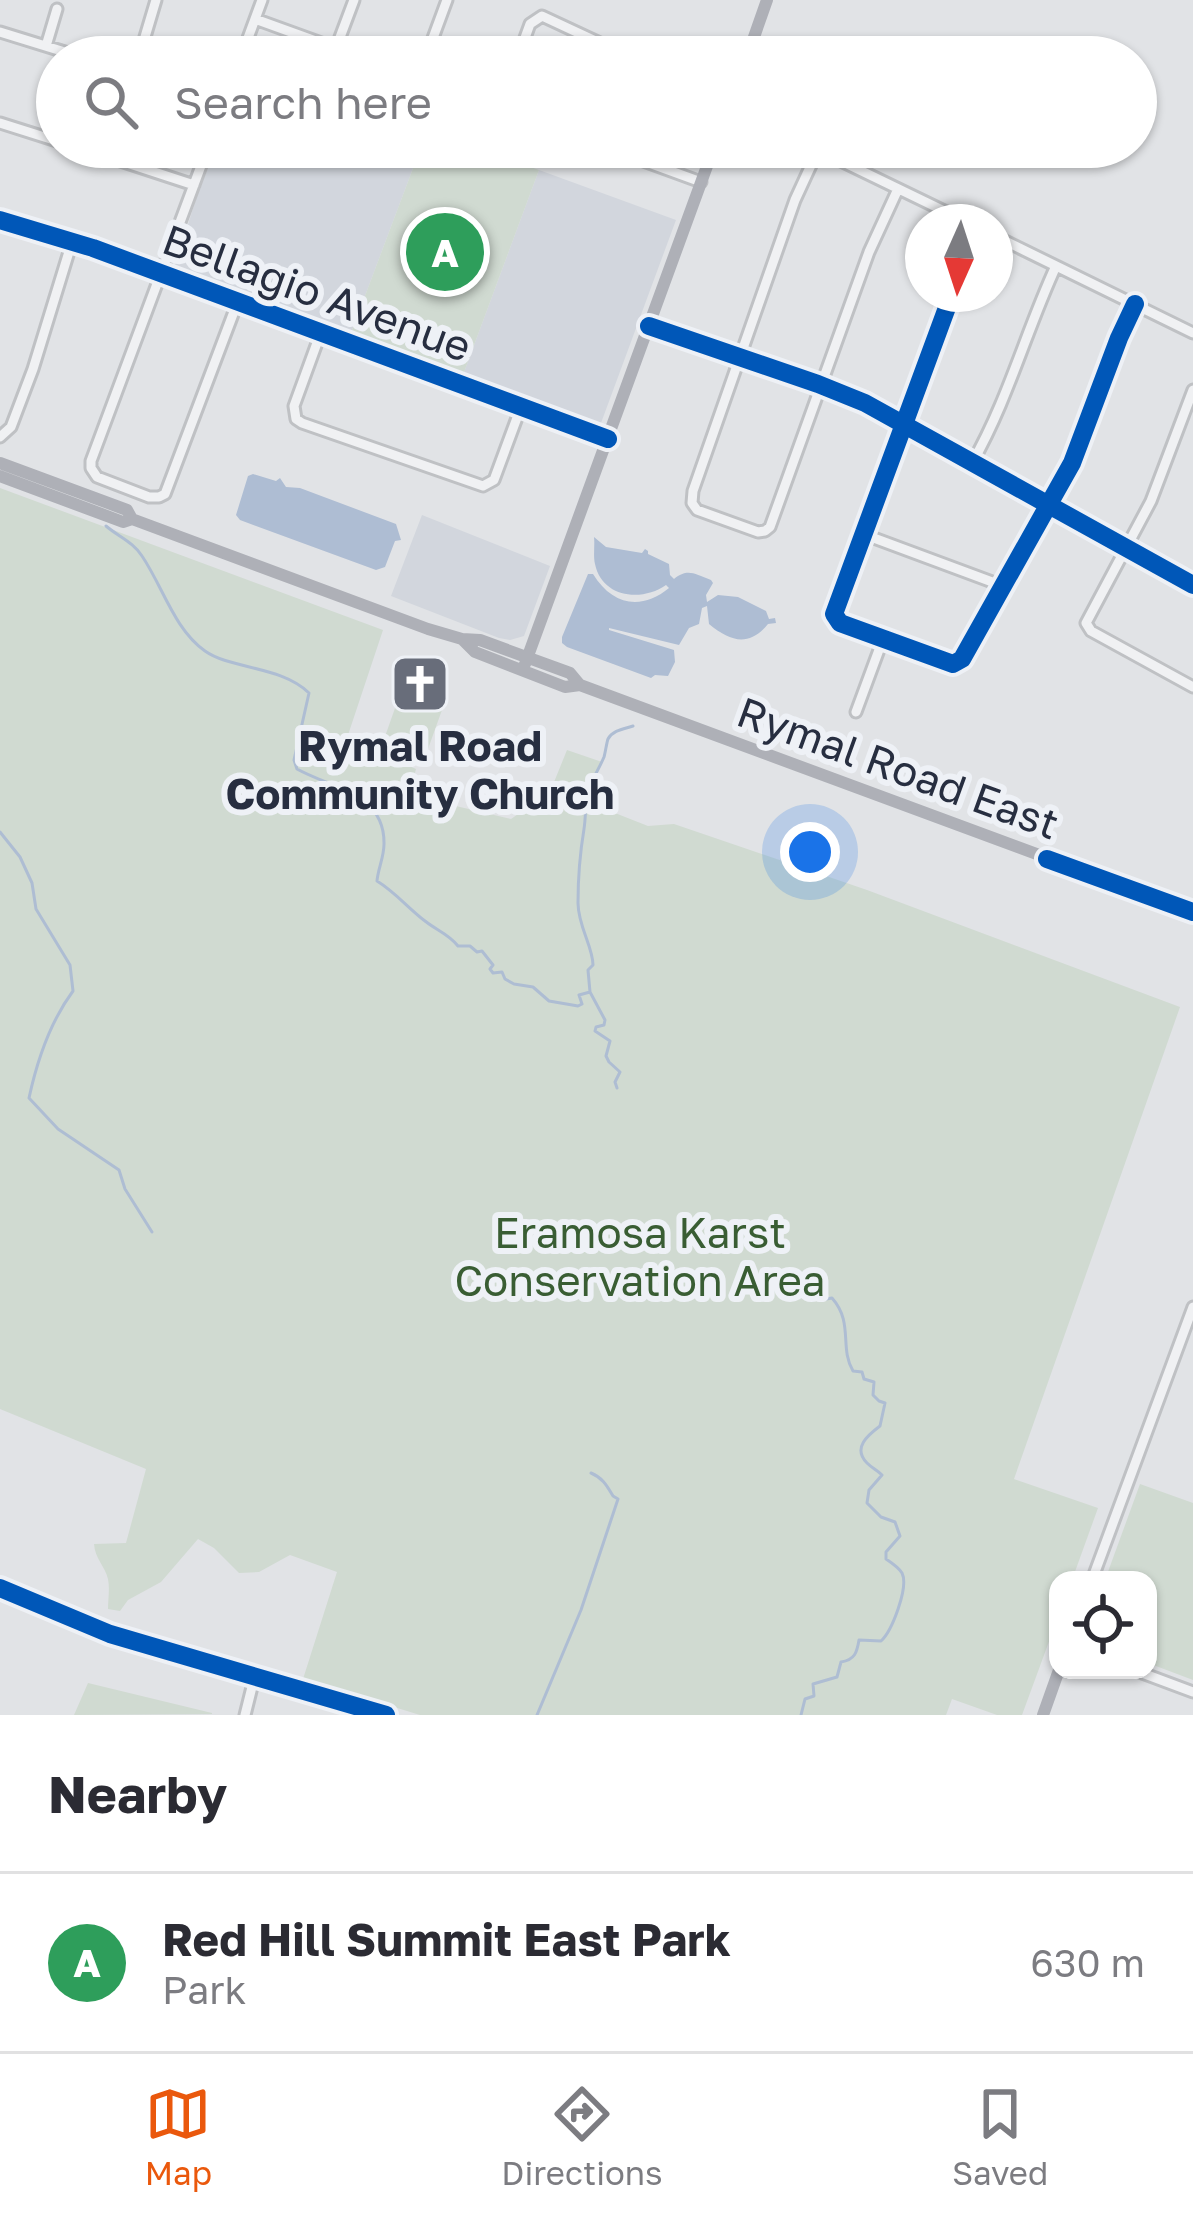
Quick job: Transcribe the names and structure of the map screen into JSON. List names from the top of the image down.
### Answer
{
  "streets": {
    "main road": ["Rymal Road East"],
    "street": ["Bellagio Avenue"]
  },
  "parks": ["Eramosa Karst Conservation Area"],
  "places": {
    "church": ["Rymal Road Community Church"]
  },
  "north": "bottom",
  "page": {
    "search": "Search here",
    "pins": "A",
    "heading": "Nearby",
    "list": [
      {
        "mark": "A",
        "name": "Red Hill Summit East Park",
        "note": "Park",
        "value": "630 m"
      }
    ],
    "nav": ["Map", "Directions", "Saved"]
  }
}
